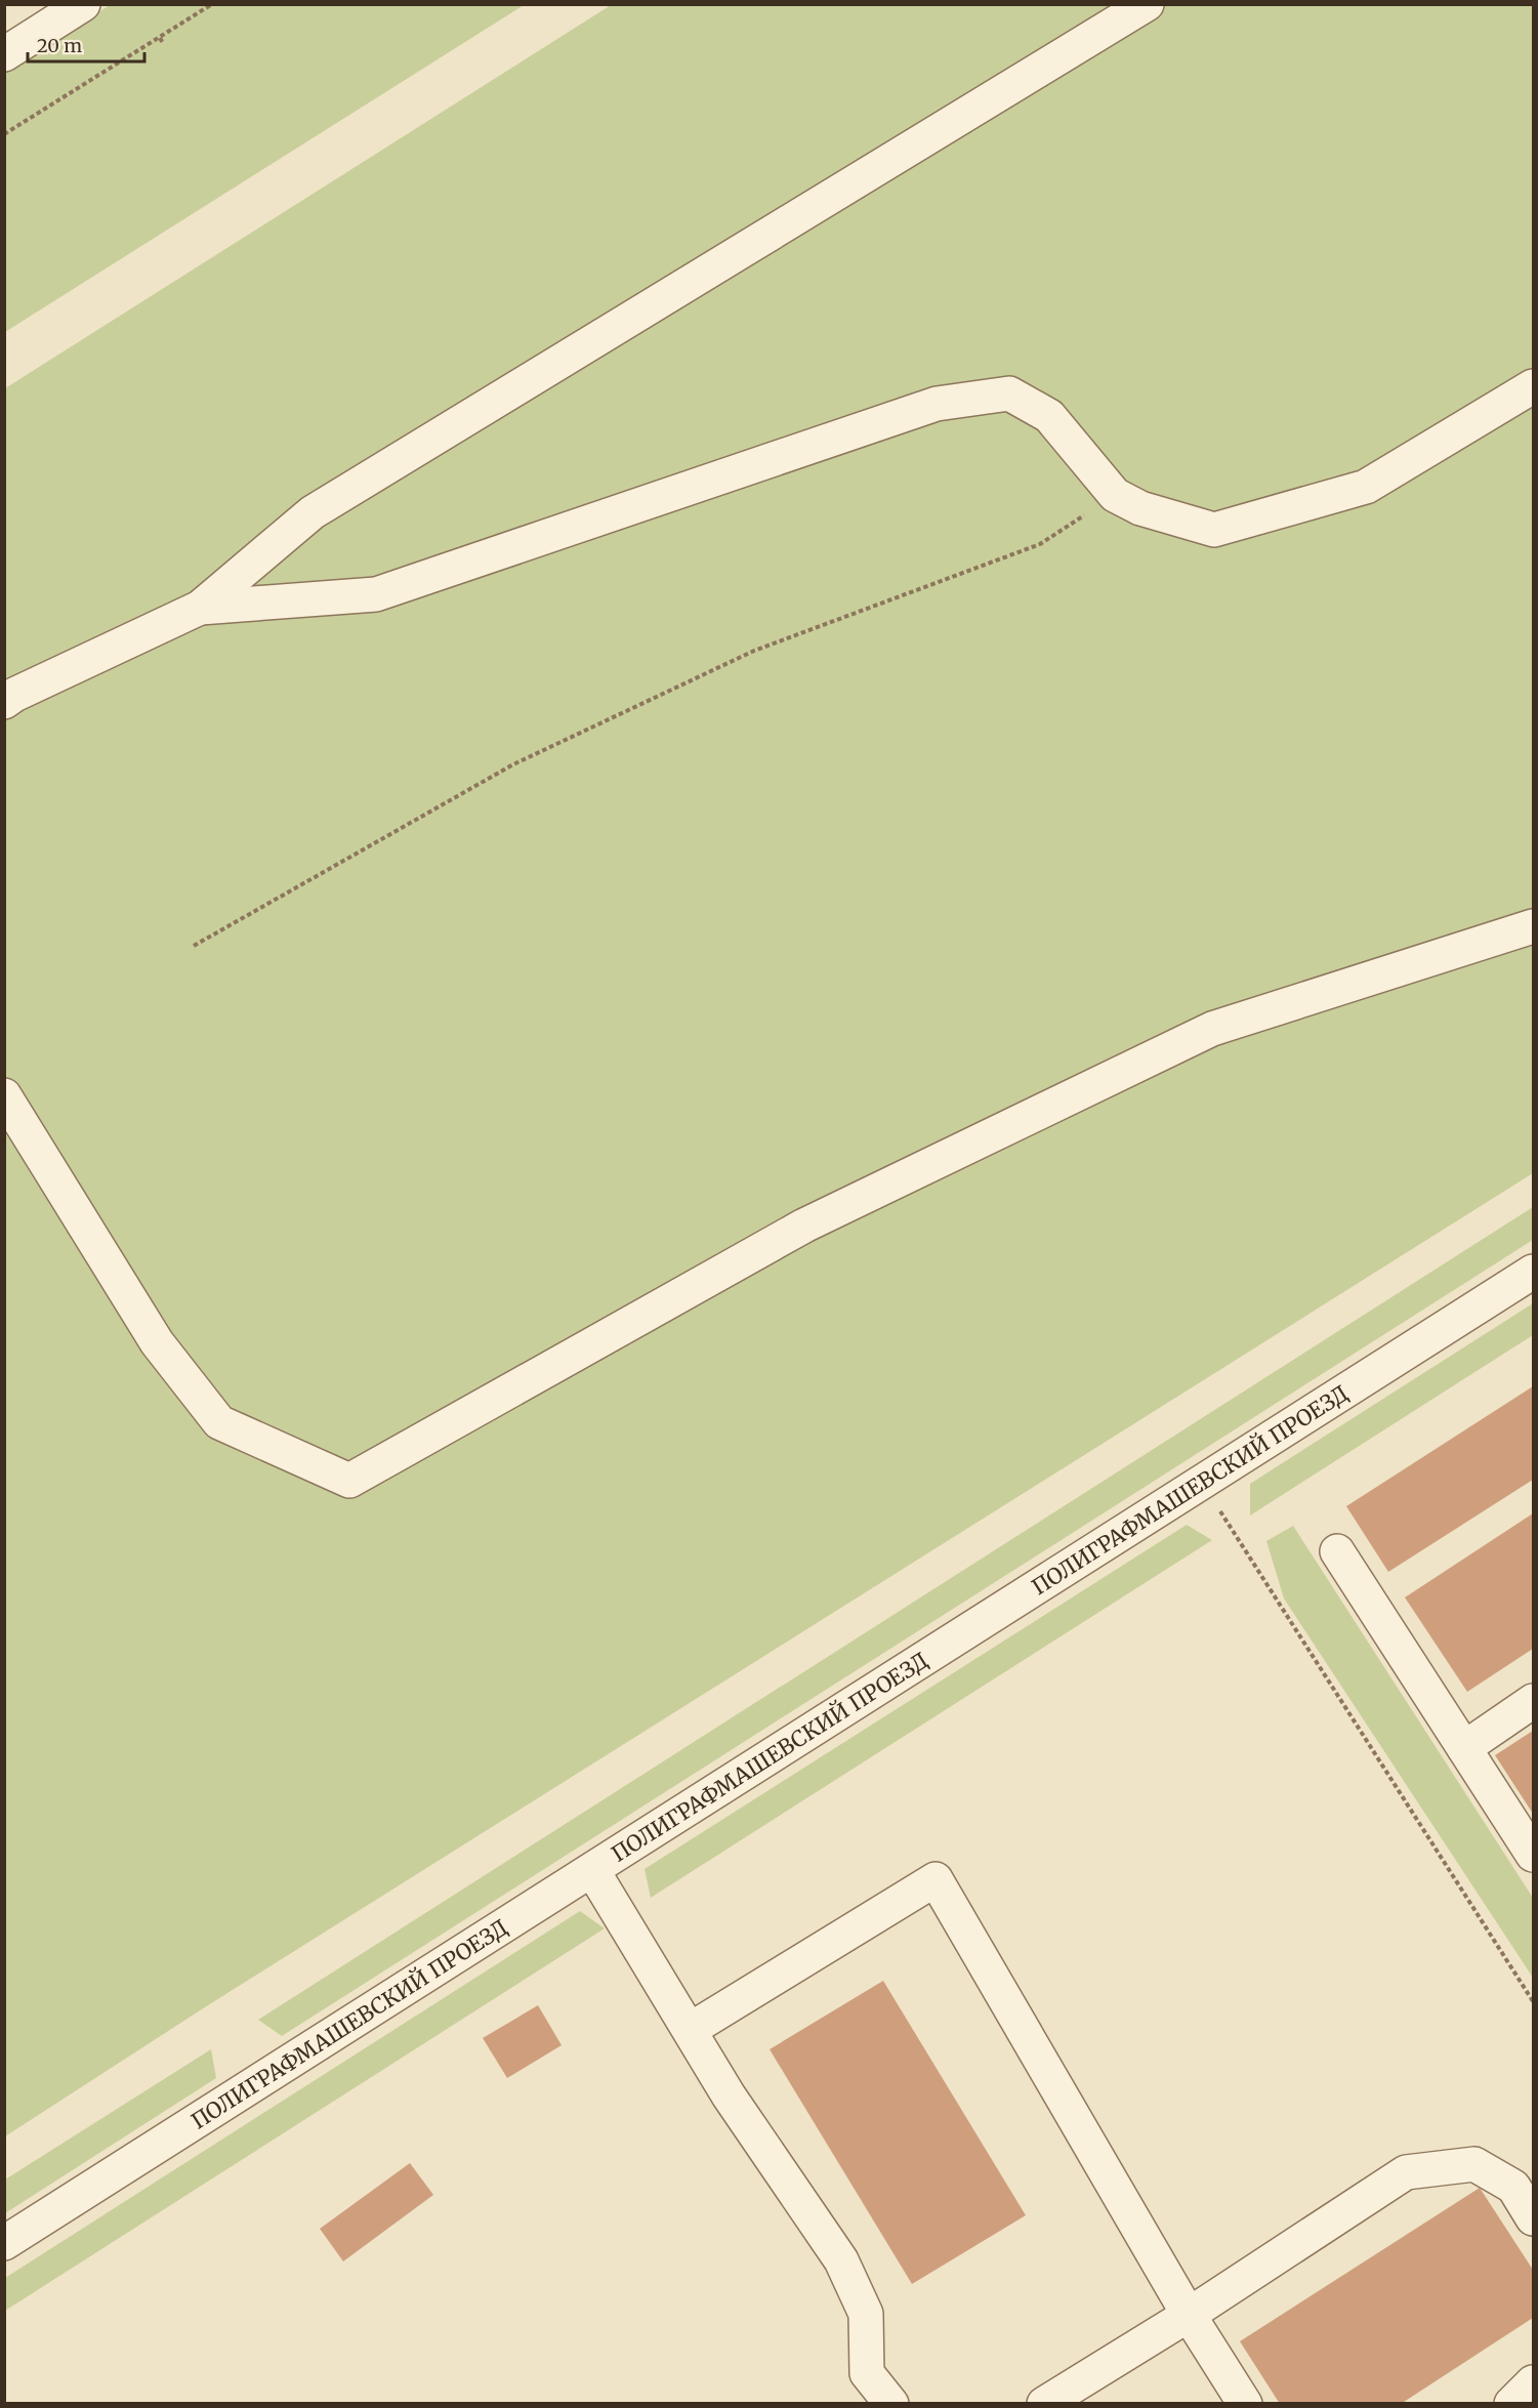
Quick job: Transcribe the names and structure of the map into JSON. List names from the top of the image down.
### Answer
{
  "streets": {
    "street": ["ПОЛИГРАФМАШЕВСКИЙ ПРОЕЗД"]
  },
  "scale_bar": "20 m"
}
